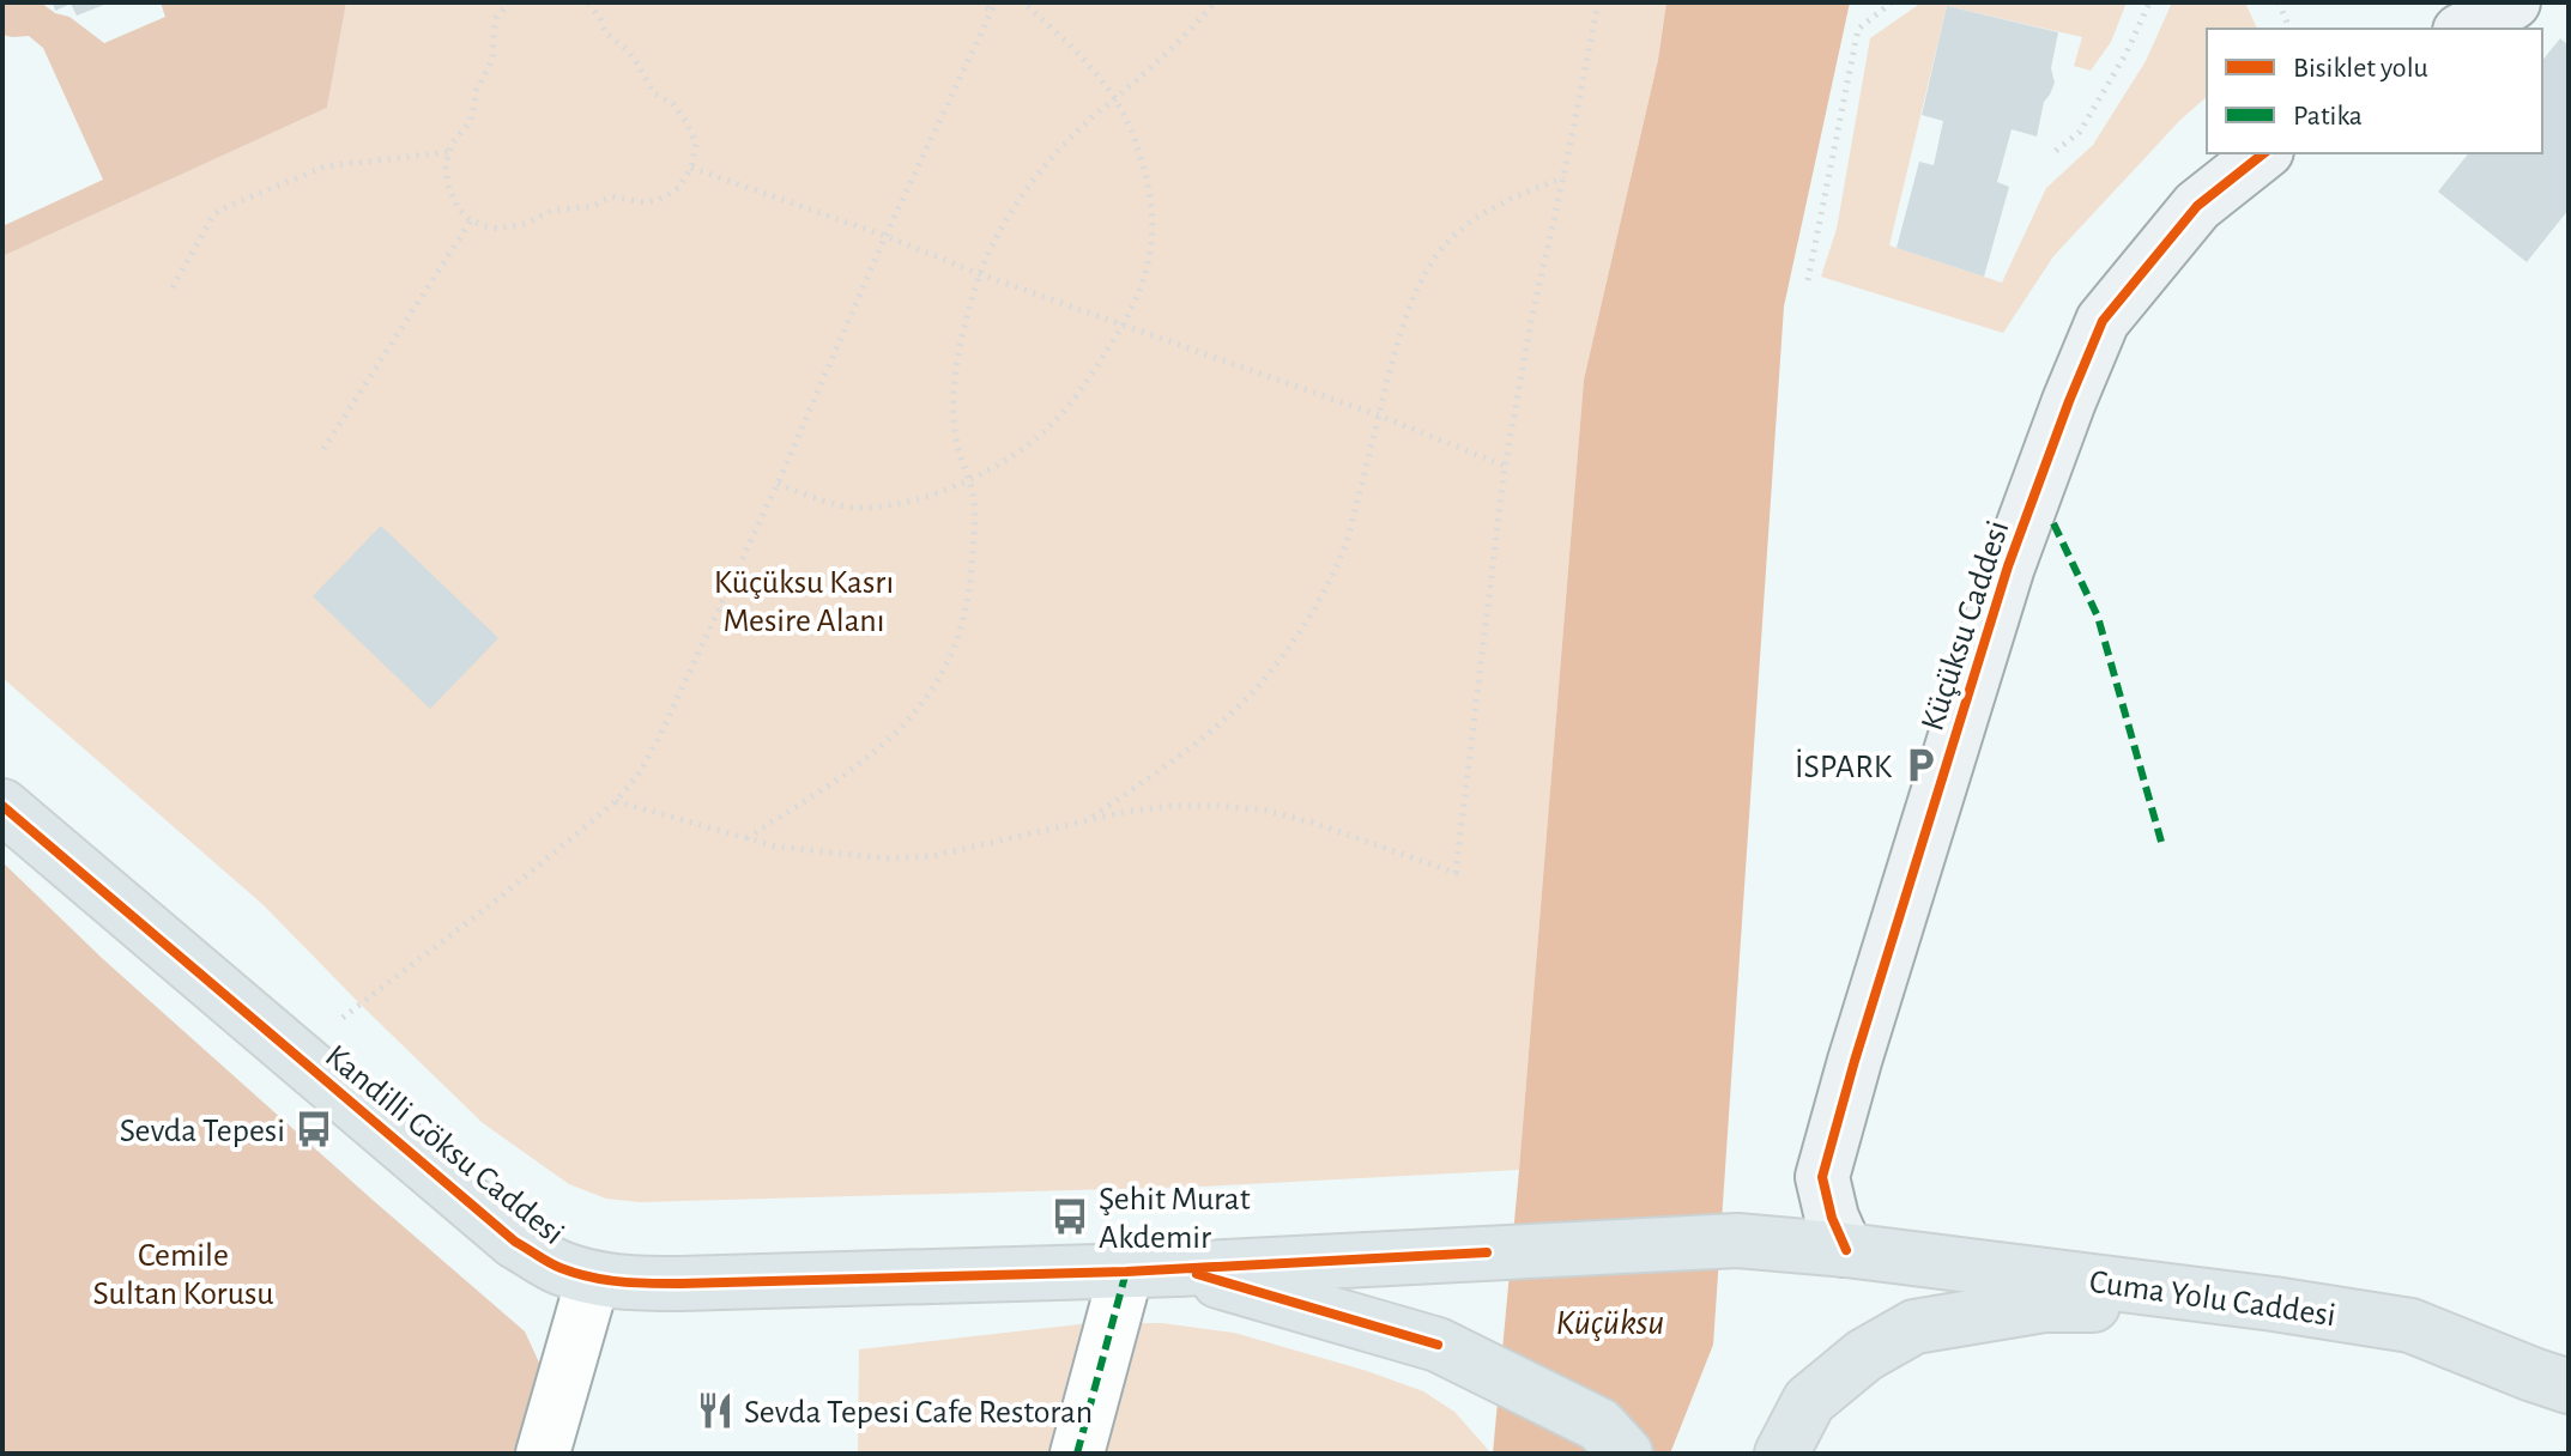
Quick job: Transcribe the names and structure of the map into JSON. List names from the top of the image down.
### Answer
{
  "streets": {
    "main road": ["Kandilli Göksu Caddesi", "Cuma Yolu Caddesi"],
    "street": ["Küçüksu Caddesi"]
  },
  "crossings": [
    ["Küçüksu Caddesi", "Kandilli Göksu Caddesi"],
    ["Küçüksu Caddesi", "Cuma Yolu Caddesi"],
    ["Kandilli Göksu Caddesi", "Cuma Yolu Caddesi"]
  ],
  "water": ["Küçüksu"],
  "parks": ["Küçüksu Kasrı Mesire Alanı", "Cemile Sultan Korusu"],
  "places": {
    "parking": ["İSPARK"],
    "bus stop": ["Sevda Tepesi", "Şehit Murat Akdemir"],
    "restaurant": ["Sevda Tepesi Cafe Restoran"]
  },
  "legend": ["Bisiklet yolu", "Patika"]
}
